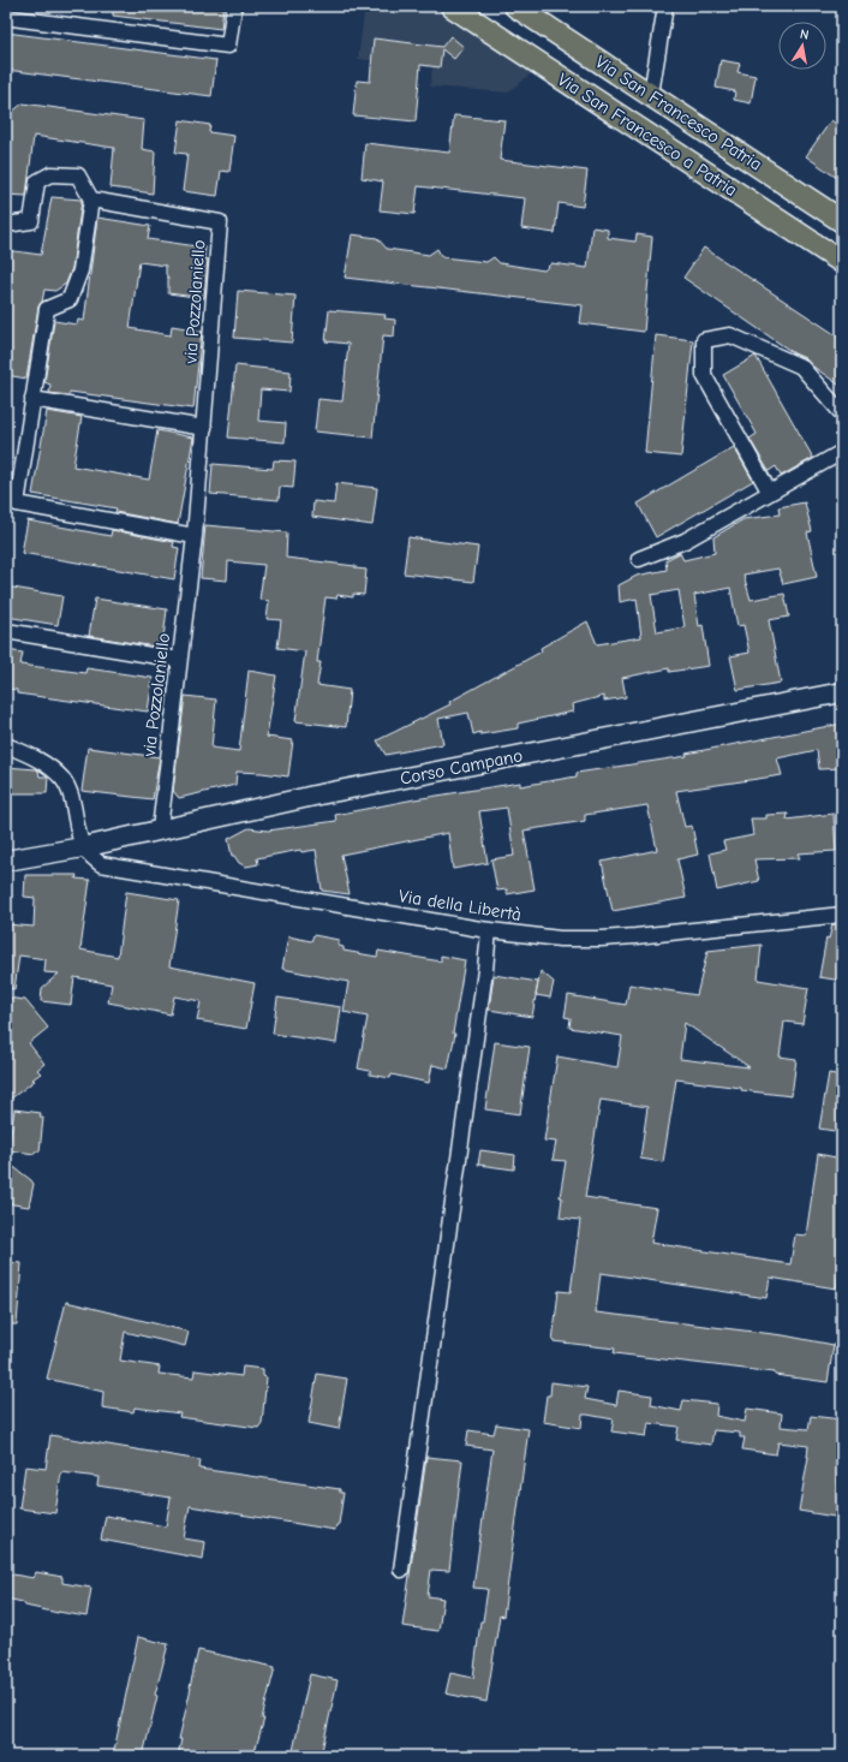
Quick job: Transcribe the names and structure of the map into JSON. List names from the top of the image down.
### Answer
{
  "streets": {
    "main road": ["Via San Francesco Patria", "Via San Francesco a Patria", "Corso Campano"],
    "street": ["via Pozzolaniello", "Via della Libertà"]
  },
  "crossings": [
    ["via Pozzolaniello", "Corso Campano"],
    ["Corso Campano", "Via della Libertà"]
  ],
  "north": "top"
}
